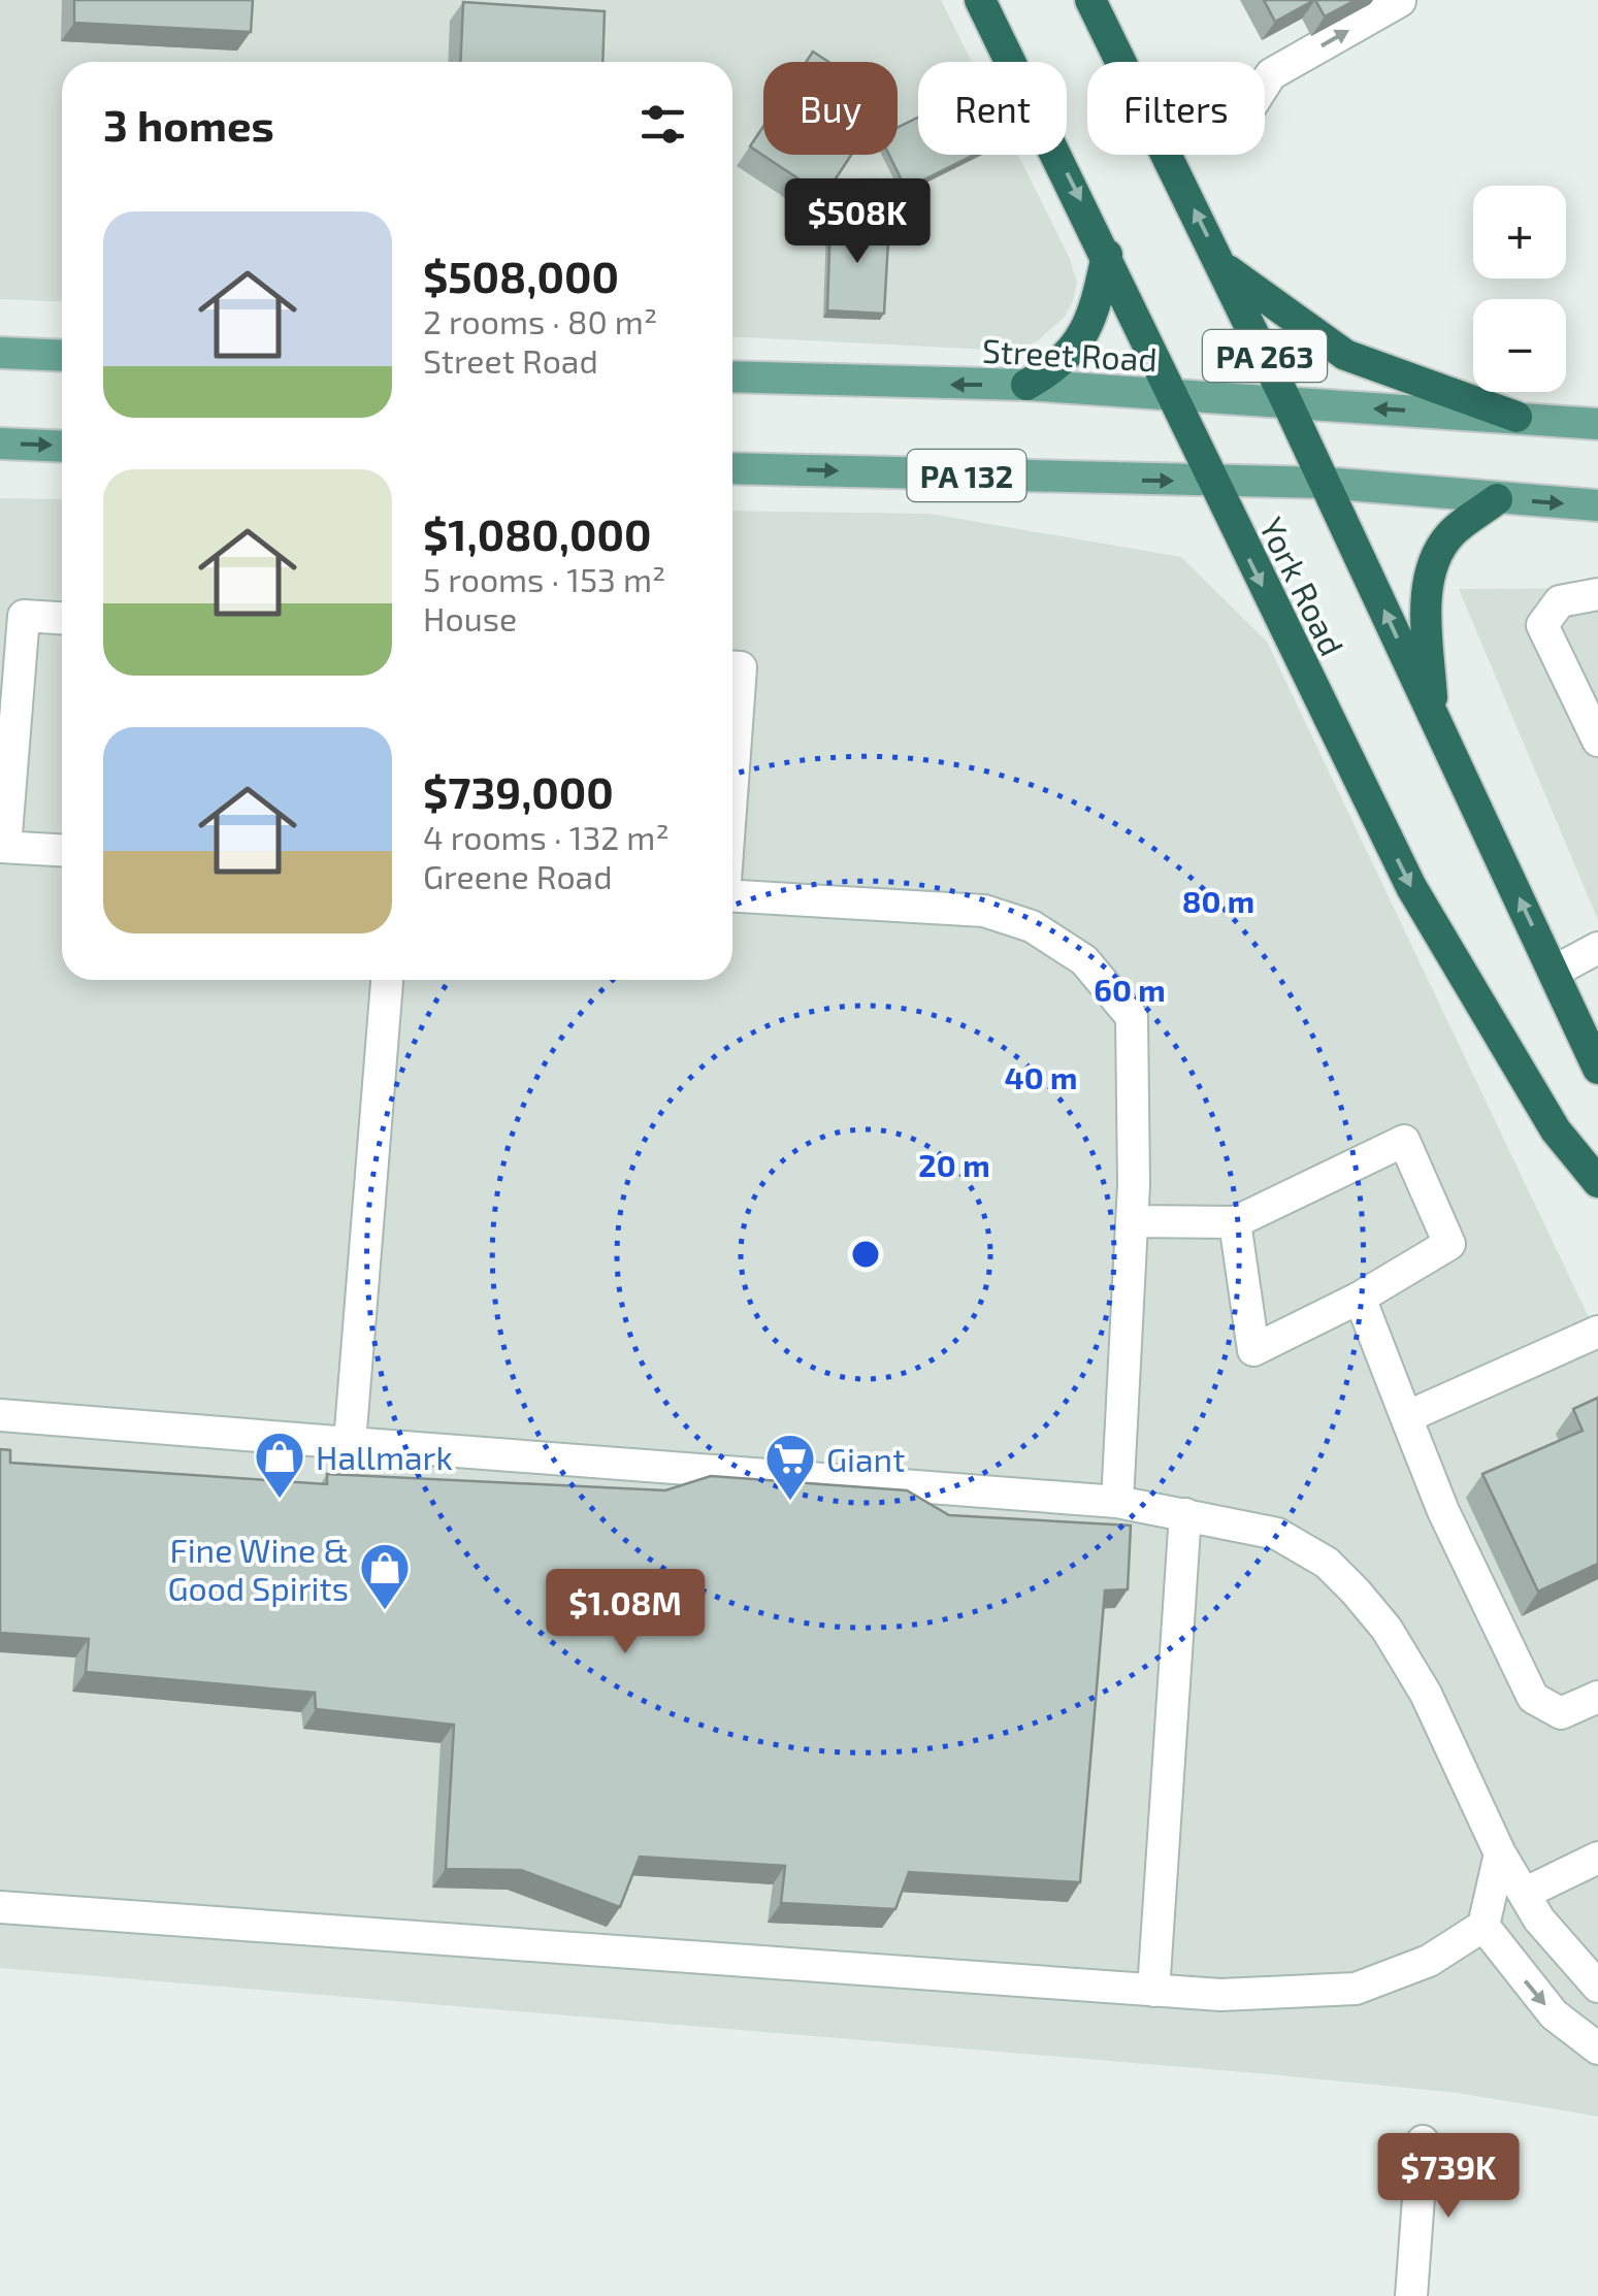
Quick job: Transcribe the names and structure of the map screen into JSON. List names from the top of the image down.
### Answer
{
  "streets": {
    "highway": ["PA 263", "York Road"],
    "main road": ["Street Road", "PA 132"]
  },
  "crossings": [
    ["Street Road", "York Road"],
    ["PA 132", "York Road"]
  ],
  "places": {
    "shop": ["Hallmark", "Fine Wine & Good Spirits"],
    "supermarket": ["Giant"]
  },
  "page": {
    "chip": ["Buy", "Rent", "Filters"],
    "heading": "3 homes",
    "price": ["$508K", "$1.08M", "$739K"],
    "map_buttons": ["+", "−"],
    "list": [
      {
        "name": "$508,000",
        "note": "2 rooms · 80 m² · Street Road"
      },
      {
        "name": "$1,080,000",
        "note": "5 rooms · 153 m² · House"
      },
      {
        "name": "$739,000",
        "note": "4 rooms · 132 m² · Greene Road"
      }
    ]
  },
  "rings": [
    "80 m",
    "60 m",
    "40 m",
    "20 m"
  ]
}
